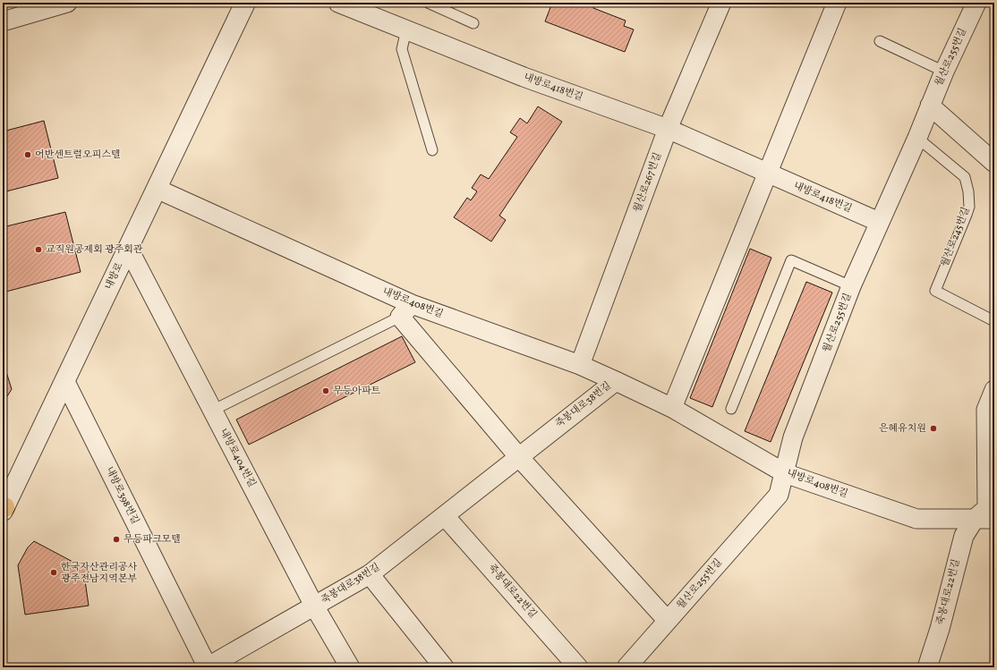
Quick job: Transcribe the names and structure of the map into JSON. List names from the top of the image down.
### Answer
{
  "streets": {
    "street": [
      "월산로255번길",
      "내방로418번길",
      "월산로267번길",
      "내방로",
      "내방로408번길",
      "죽봉대로38번길",
      "내방로404번길",
      "내방로398번길",
      "죽봉대로22번길"
    ],
    "lane": ["월산로245번길"]
  },
  "crossings": [
    ["월산로255번길", "내방로418번길"],
    ["월산로255번길", "월산로245번길"],
    ["월산로255번길", "내방로408번길"],
    ["내방로418번길", "월산로267번길"],
    ["월산로267번길", "내방로408번길"],
    ["내방로", "내방로408번길"],
    ["내방로", "내방로404번길"],
    ["내방로", "내방로398번길"],
    ["내방로408번길", "죽봉대로38번길"],
    ["내방로408번길", "죽봉대로22번길"],
    ["죽봉대로38번길", "내방로404번길"],
    ["죽봉대로38번길", "내방로398번길"],
    ["죽봉대로38번길", "죽봉대로22번길"]
  ],
  "places": [
    "어반센트럴오피스텔",
    "교직원공제회 광주회관",
    "무등아파트",
    "은혜유치원",
    "무등파크모텔",
    "한국자산관리공사 광주전남지역본부"
  ]
}
